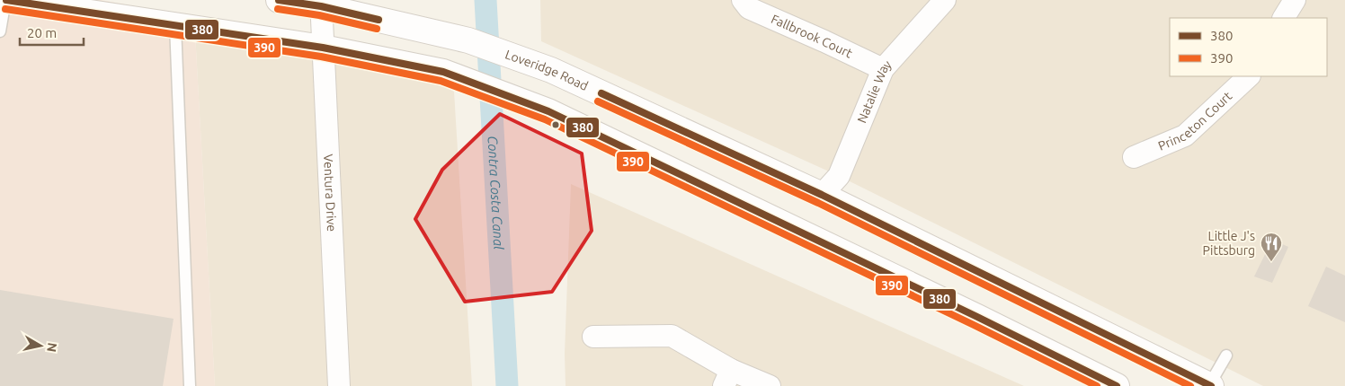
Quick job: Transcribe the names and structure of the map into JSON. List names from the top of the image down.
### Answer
{
  "streets": {
    "main road": ["Loveridge Road"],
    "street": [
      "Fallbrook Court",
      "Natalie Way",
      "Princeton Court",
      "Ventura Drive"
    ]
  },
  "crossings": [
    ["Fallbrook Court", "Natalie Way"],
    ["Loveridge Road", "Natalie Way"],
    ["Loveridge Road", "Ventura Drive"]
  ],
  "water": ["Contra Costa Canal"],
  "places": {
    "restaurant": ["Little J's Pittsburg"]
  },
  "lines": ["transit line 380", "transit line 390"],
  "legend": ["380", "390"],
  "scale_bar": "20 m",
  "north": "right"
}
